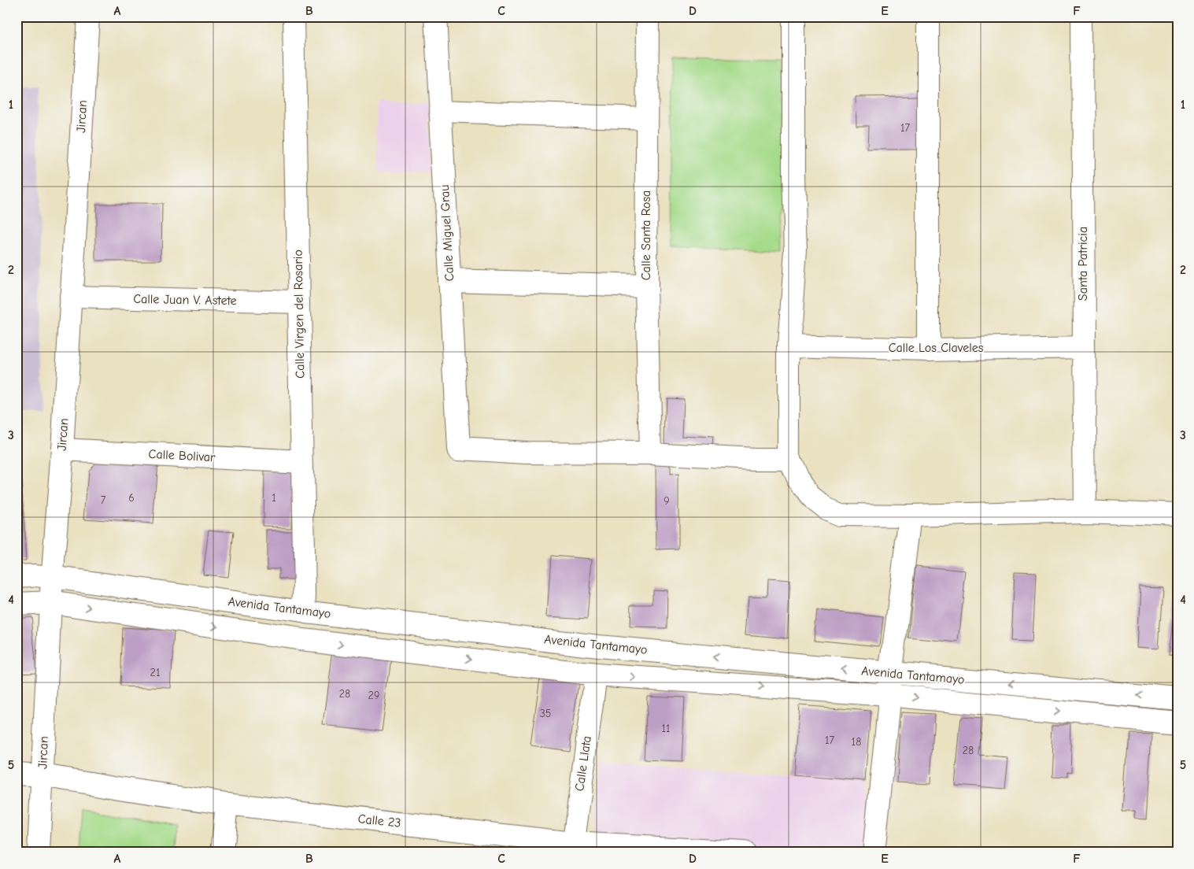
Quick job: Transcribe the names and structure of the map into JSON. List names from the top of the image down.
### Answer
{
  "streets": {
    "street": [
      "Jircan",
      "Calle Miguel Grau",
      "Calle Santa Rosa",
      "Santa Patricia",
      "Calle Juan V. Astete",
      "Calle Virgen del Rosario",
      "Calle Los Claveles",
      "Calle Bolivar",
      "Avenida Tantamayo",
      "Calle Llata",
      "Calle 23"
    ]
  },
  "crossings": [
    ["Jircan", "Calle Juan V. Astete"],
    ["Jircan", "Calle Bolivar"],
    ["Jircan", "Avenida Tantamayo"],
    ["Jircan", "Calle 23"],
    ["Calle Miguel Grau", "Calle Santa Rosa"],
    ["Santa Patricia", "Calle Los Claveles"],
    ["Calle Juan V. Astete", "Calle Virgen del Rosario"],
    ["Calle Virgen del Rosario", "Calle Bolivar"],
    ["Calle Virgen del Rosario", "Avenida Tantamayo"],
    ["Avenida Tantamayo", "Calle Llata"],
    ["Calle Llata", "Calle 23"]
  ],
  "house_numbers": [
    "17",
    "6",
    "1",
    "7",
    "9",
    "21",
    "28",
    "29",
    "35",
    "11",
    "17",
    "18",
    "28"
  ],
  "grid": {
    "columns": [
      "A",
      "B",
      "C",
      "D",
      "E",
      "F"
    ],
    "rows": [
      "1",
      "2",
      "3",
      "4",
      "5"
    ]
  }
}
